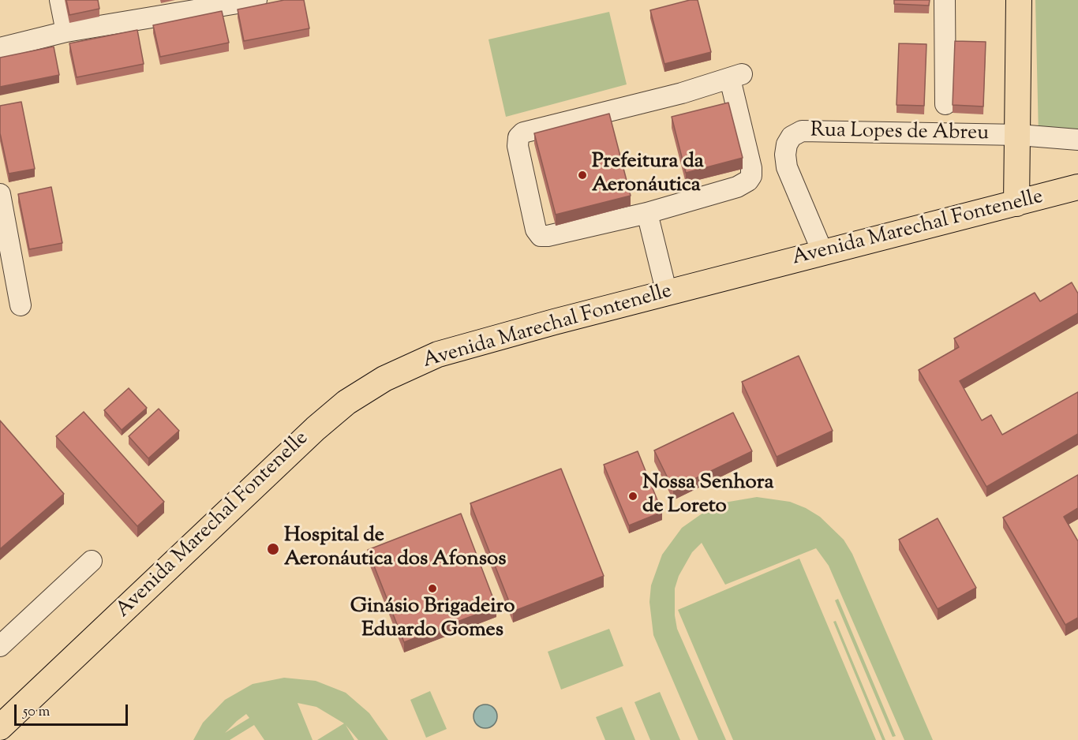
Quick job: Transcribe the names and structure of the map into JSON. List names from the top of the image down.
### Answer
{
  "streets": {
    "main road": ["Avenida Marechal Fontenelle"],
    "street": ["Rua Lopes de Abreu"]
  },
  "crossings": [
    ["Rua Lopes de Abreu", "Avenida Marechal Fontenelle"]
  ],
  "places": [
    "Prefeitura da Aeronáutica",
    "Nossa Senhora de Loreto",
    "Hospital de Aeronáutica dos Afonsos",
    "Ginásio Brigadeiro Eduardo Gomes"
  ],
  "scale_bar": "50 m"
}
